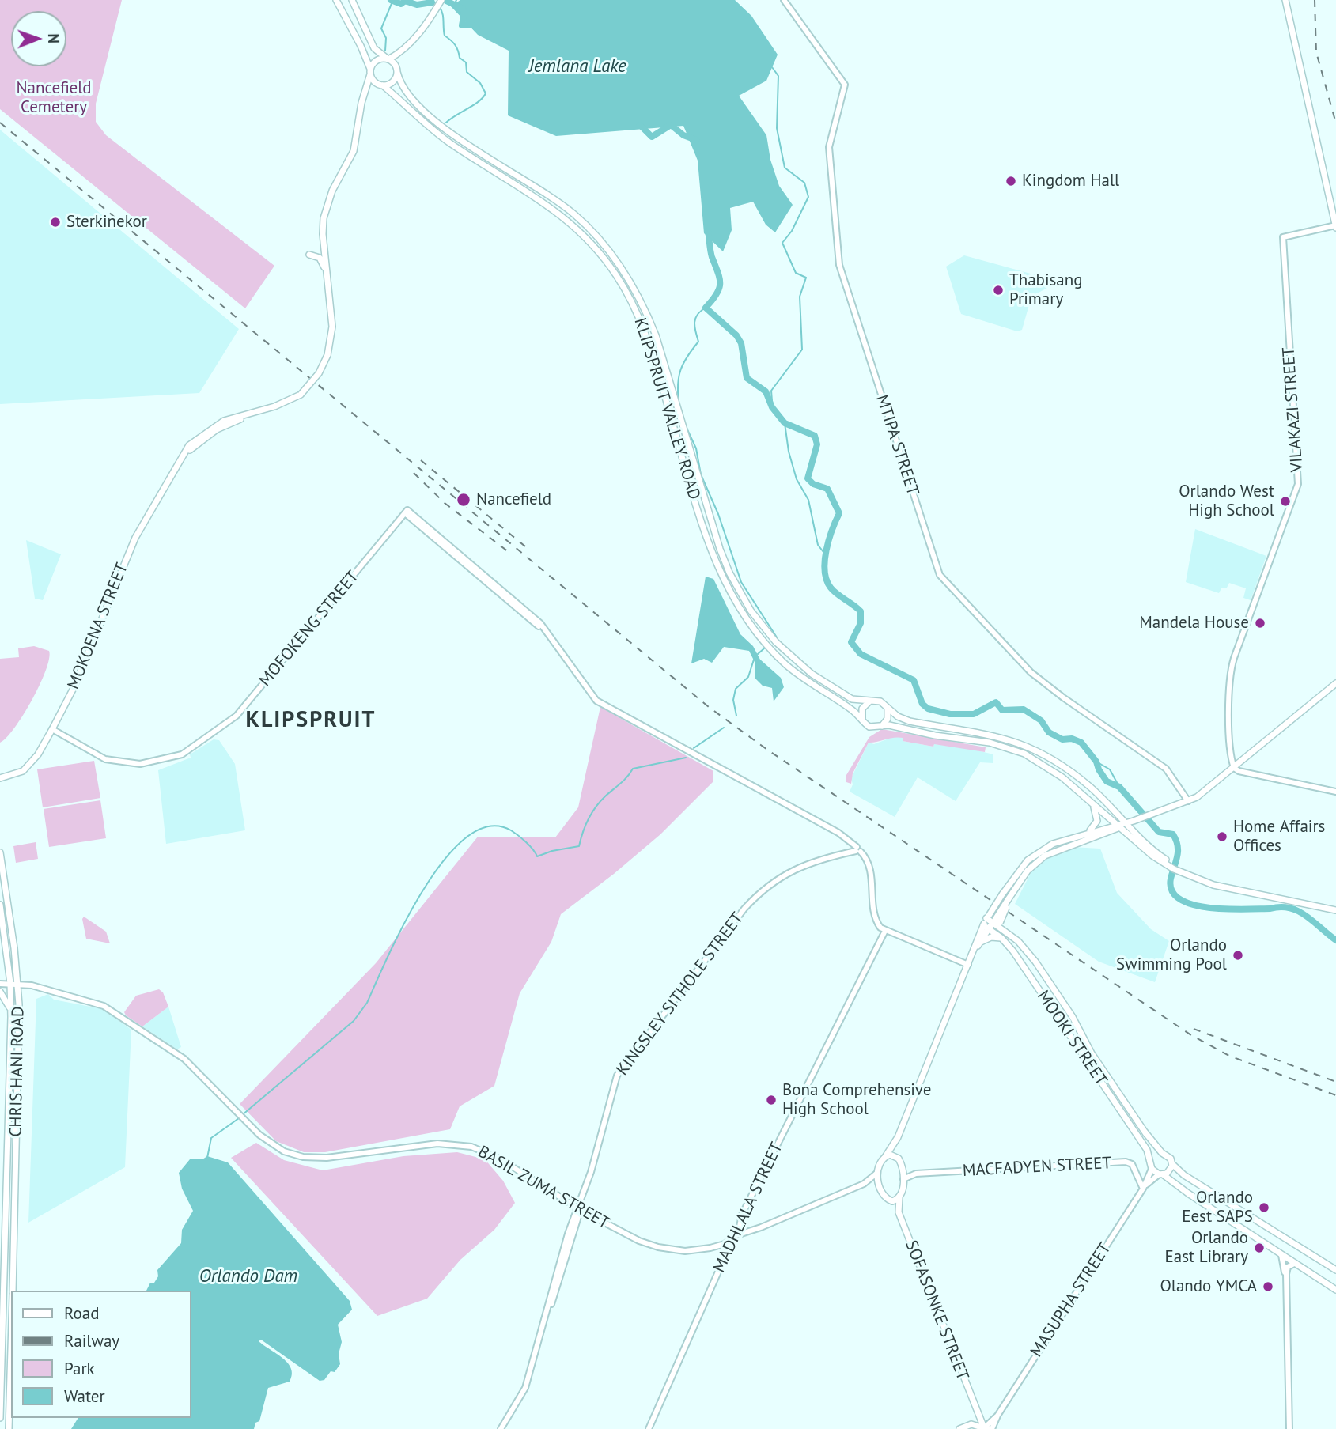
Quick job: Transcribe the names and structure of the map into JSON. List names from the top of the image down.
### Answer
{
  "streets": {
    "main road": [
      "KLIPSPRUIT VALLEY ROAD",
      "MOKOENA STREET",
      "MOOKI STREET",
      "CHRIS HANI ROAD",
      "SOFASONKE STREET"
    ],
    "street": [
      "VILAKAZI STREET",
      "MTIPA STREET",
      "MOFOKENG STREET",
      "KINGSLEY SITHOLE STREET",
      "MACFADYEN STREET",
      "BASIL ZUMA STREET",
      "MADHLALA STREET",
      "MASUPHA STREET"
    ]
  },
  "crossings": [
    ["KLIPSPRUIT VALLEY ROAD", "MOKOENA STREET"],
    ["VILAKAZI STREET", "SOFASONKE STREET"],
    ["MTIPA STREET", "SOFASONKE STREET"],
    ["MOKOENA STREET", "MOFOKENG STREET"],
    ["MOFOKENG STREET", "KINGSLEY SITHOLE STREET"],
    ["KINGSLEY SITHOLE STREET", "BASIL ZUMA STREET"],
    ["MOOKI STREET", "MASUPHA STREET"],
    ["MOOKI STREET", "SOFASONKE STREET"],
    ["CHRIS HANI ROAD", "BASIL ZUMA STREET"],
    ["MACFADYEN STREET", "MASUPHA STREET"],
    ["MACFADYEN STREET", "SOFASONKE STREET"],
    ["BASIL ZUMA STREET", "MADHLALA STREET"],
    ["MASUPHA STREET", "SOFASONKE STREET"]
  ],
  "districts": ["KLIPSPRUIT"],
  "water": ["Jemlana Lake", "Orlando Dam"],
  "parks": ["Nancefield Cemetery"],
  "places": [
    "Kingdom Hall",
    "Sterkinekor",
    "Thabisang Primary",
    "Nancefield",
    "Orlando West High School",
    "Mandela House",
    "Home Affairs Offices",
    "Orlando Swimming Pool",
    "Bona Comprehensive High School",
    "Orlando Eest SAPS",
    "Orlando East Library",
    "Olando YMCA"
  ],
  "legend": [
    "Road",
    "Railway",
    "Park",
    "Water"
  ],
  "north": "right"
}
